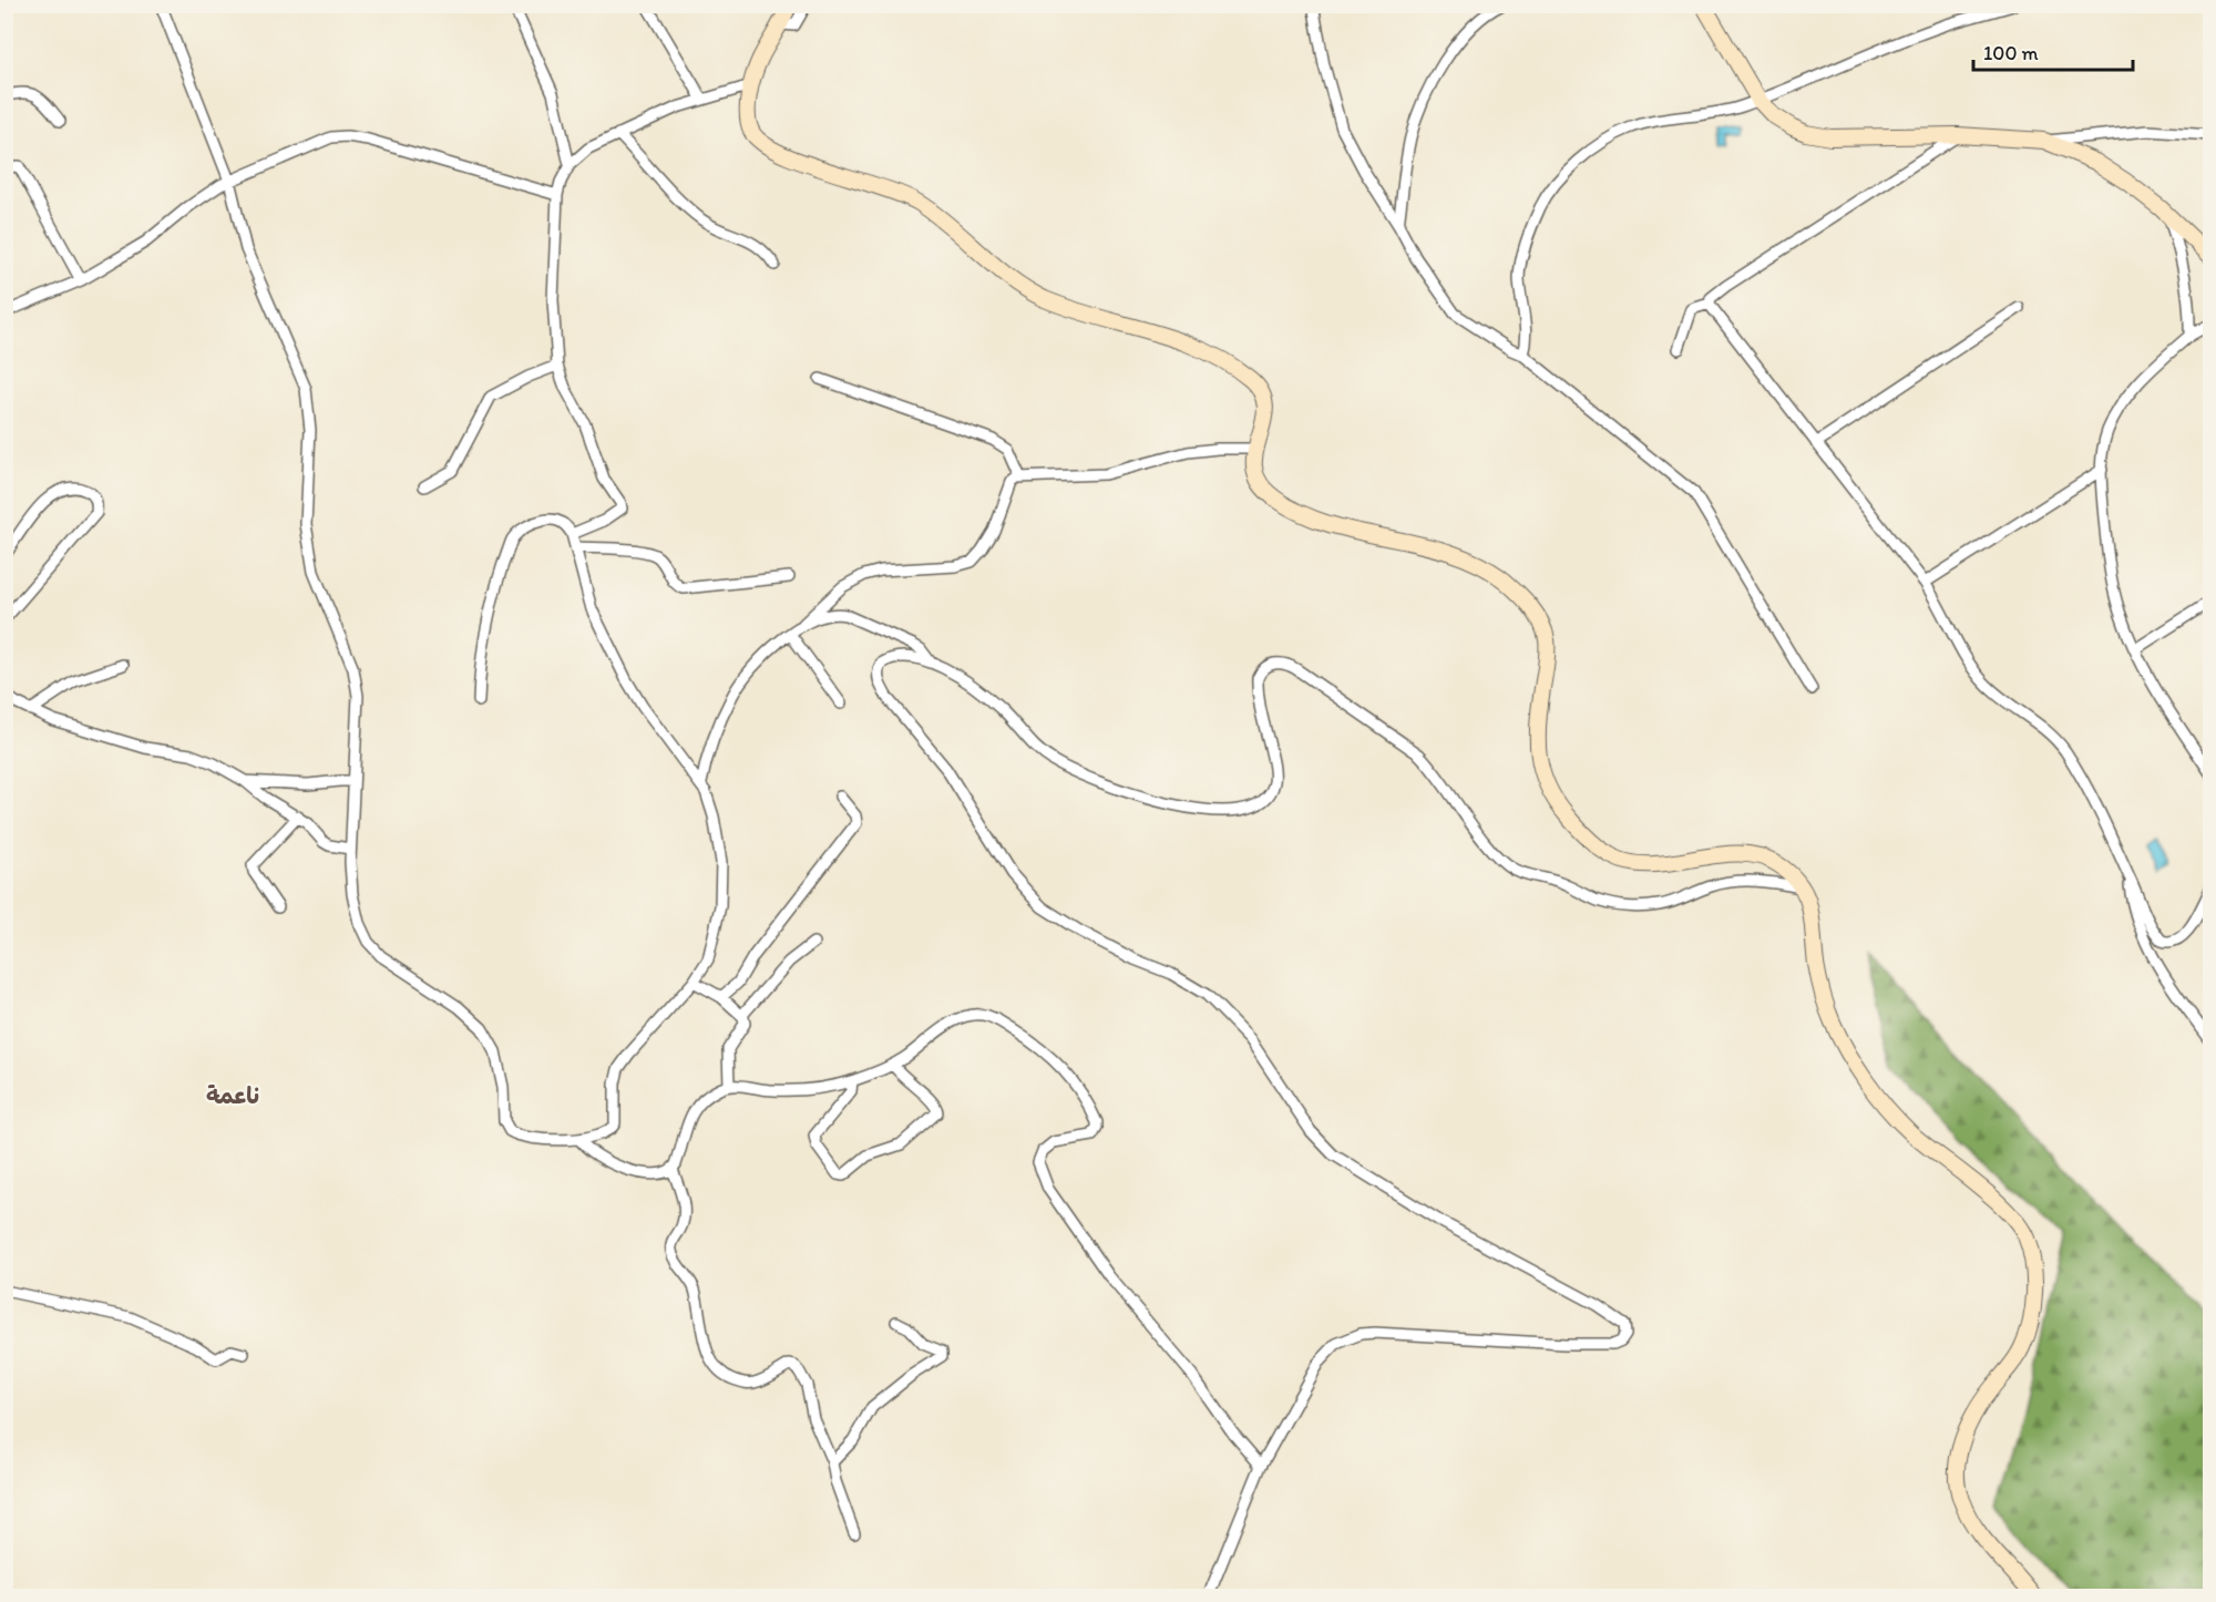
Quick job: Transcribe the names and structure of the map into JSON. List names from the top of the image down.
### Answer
{
  "districts": ["ناعمة"],
  "scale_bar": "100 m"
}
